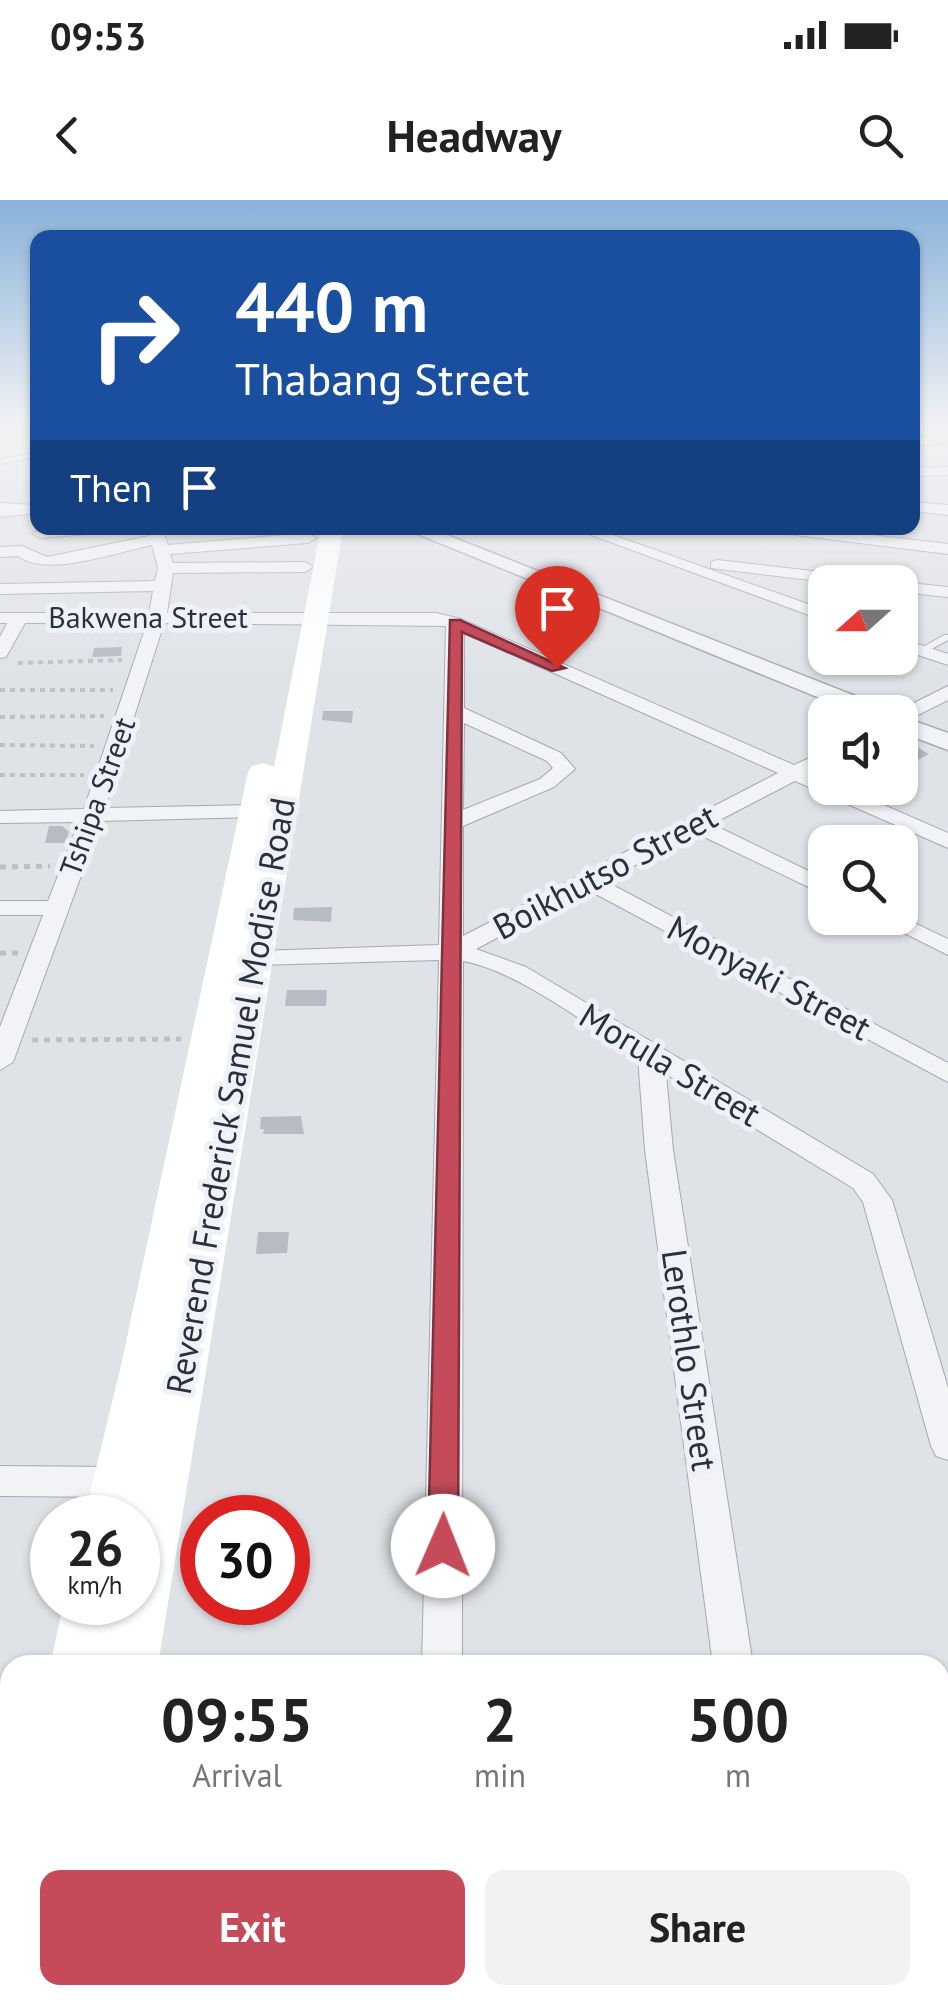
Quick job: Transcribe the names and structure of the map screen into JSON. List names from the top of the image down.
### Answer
{
  "streets": {
    "main road": ["Reverend Frederick Samuel Modise Road"],
    "street": [
      "Bakwena Street",
      "Tshipa Street",
      "Boikhutso Street",
      "Monyaki Street",
      "Morula Street",
      "Lerothlo Street"
    ]
  },
  "crossings": [
    ["Bakwena Street", "Tshipa Street"],
    ["Bakwena Street", "Boikhutso Street"],
    ["Bakwena Street", "Reverend Frederick Samuel Modise Road"],
    ["Boikhutso Street", "Monyaki Street"],
    ["Boikhutso Street", "Morula Street"],
    ["Boikhutso Street", "Reverend Frederick Samuel Modise Road"],
    ["Morula Street", "Lerothlo Street"]
  ],
  "north": "left",
  "page": {
    "status": "09:53",
    "header": "Headway",
    "turn": ["440 m", "Thabang Street"],
    "then": "Then",
    "speed": "26 km/h",
    "limit": "30",
    "eta": [
      "09:55",
      "Arrival",
      "2",
      "min",
      "500",
      "m"
    ],
    "buttons": ["Exit", "Share"]
  }
}
